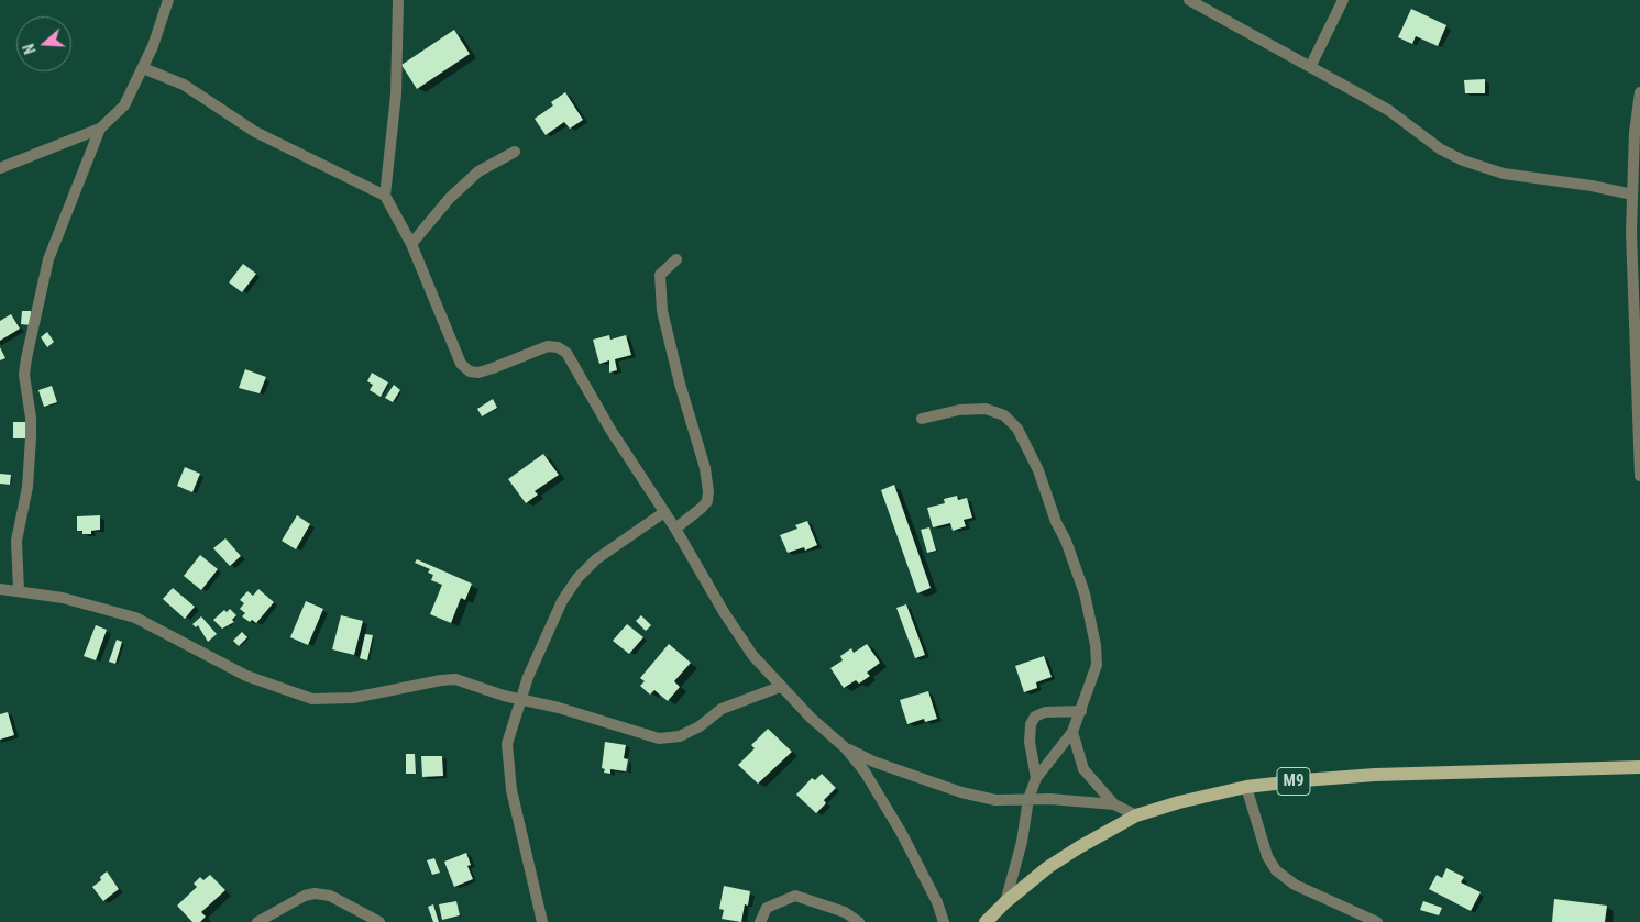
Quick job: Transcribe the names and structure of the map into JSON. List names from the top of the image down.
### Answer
{
  "streets": {
    "main road": ["M9"]
  },
  "north": "left"
}
